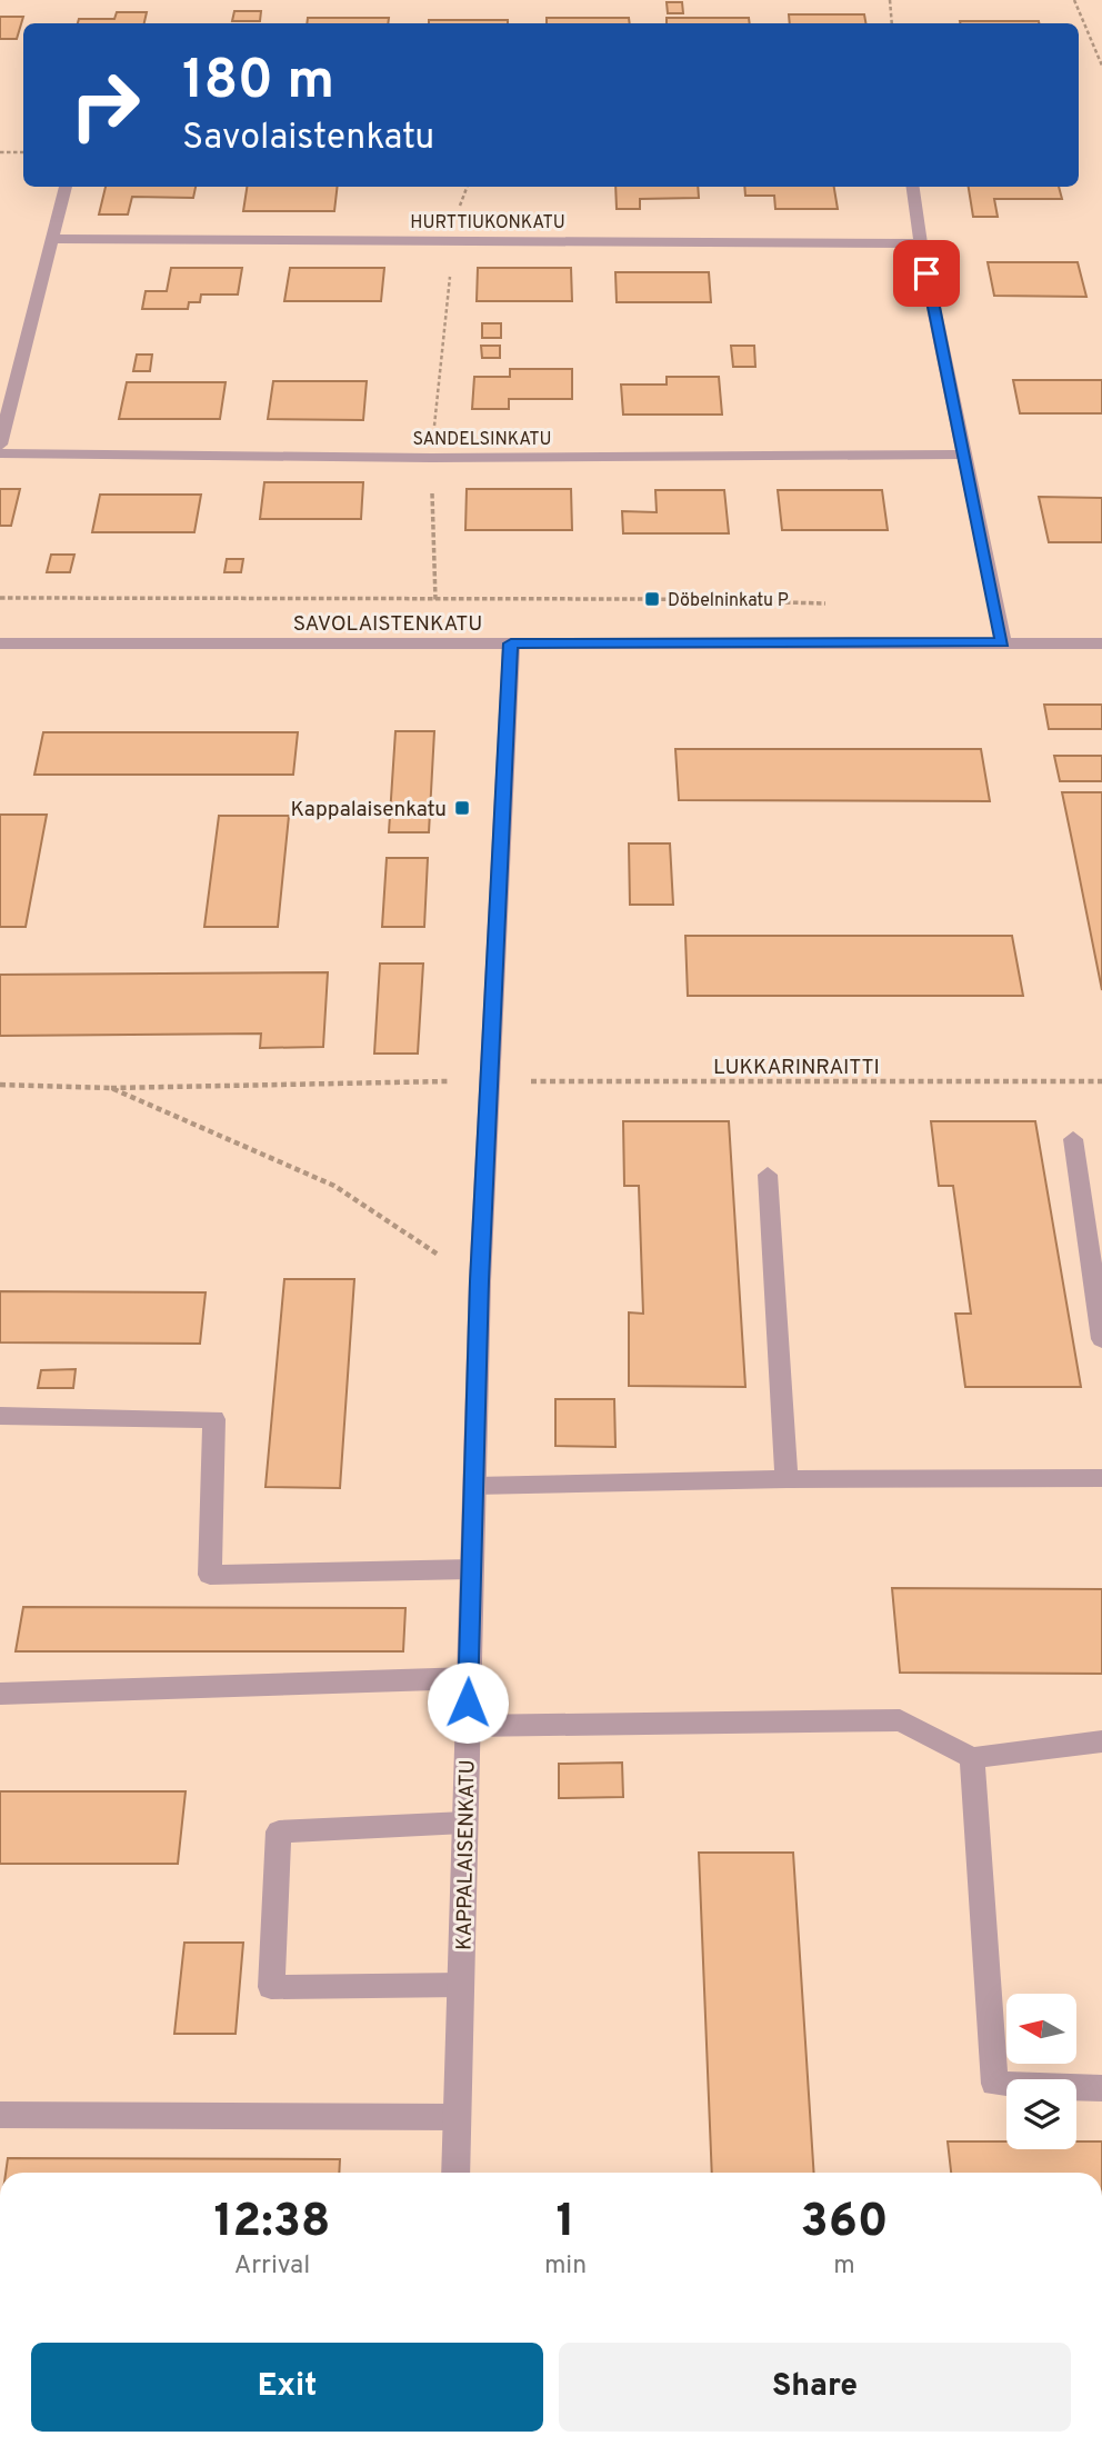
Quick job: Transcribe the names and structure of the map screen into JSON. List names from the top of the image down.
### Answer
{
  "streets": {
    "street": [
      "HURTTIUKONKATU",
      "SANDELSINKATU",
      "SAVOLAISTENKATU",
      "KAPPALAISENKATU"
    ],
    "path": ["LUKKARINRAITTI"]
  },
  "crossings": [
    ["SAVOLAISTENKATU", "KAPPALAISENKATU"],
    ["LUKKARINRAITTI", "KAPPALAISENKATU"]
  ],
  "places": {
    "transit": ["Döbelninkatu P", "Kappalaisenkatu"]
  },
  "north": "left",
  "page": {
    "turn": ["180 m", "Savolaistenkatu"],
    "eta": [
      "12:38",
      "Arrival",
      "1",
      "min",
      "360",
      "m"
    ],
    "buttons": ["Exit", "Share"]
  }
}
